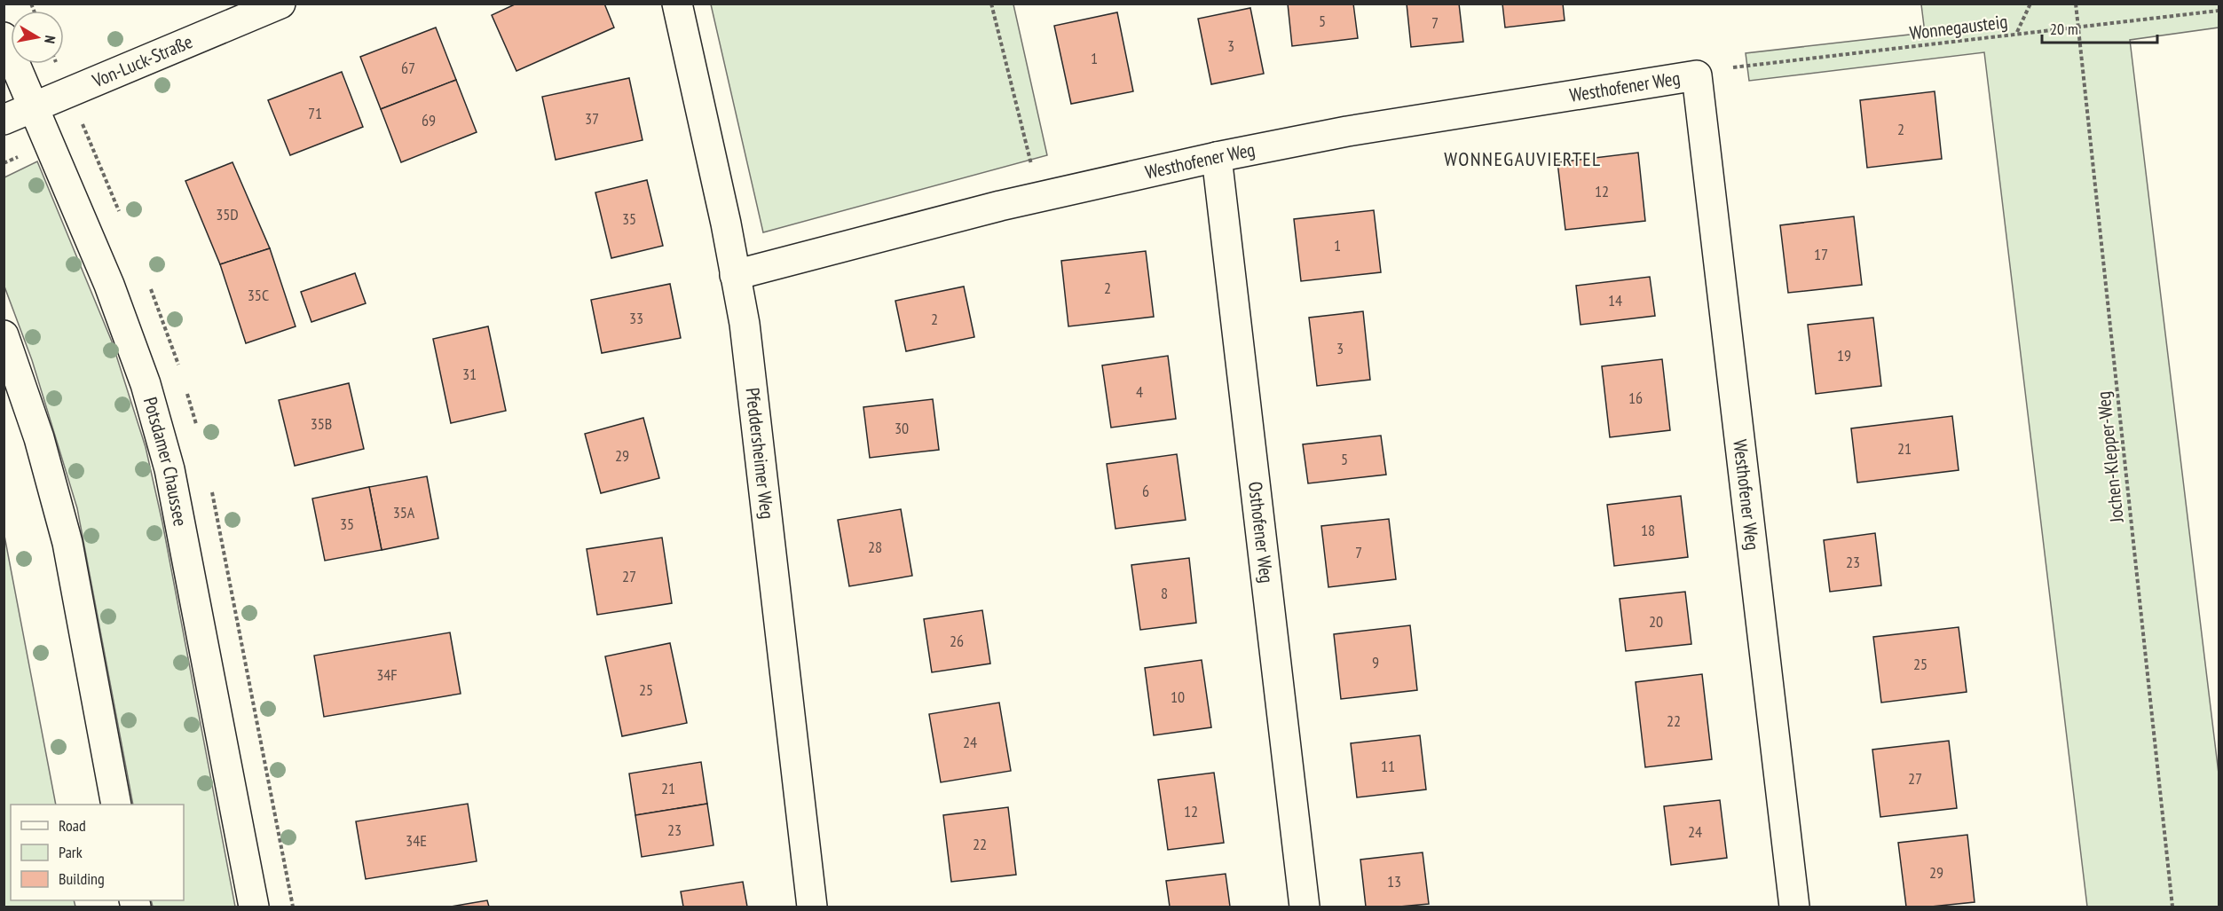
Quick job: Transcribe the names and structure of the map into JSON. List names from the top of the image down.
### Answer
{
  "streets": {
    "street": [
      "Von-Luck-Straße",
      "Westhofener Weg",
      "Pfeddersheimer Weg",
      "Potsdamer Chaussee",
      "Osthofener Weg"
    ],
    "path": ["Wonnegausteig", "Jochen-Klepper-Weg"]
  },
  "crossings": [
    ["Wonnegausteig", "Jochen-Klepper-Weg"],
    ["Von-Luck-Straße", "Potsdamer Chaussee"],
    ["Westhofener Weg", "Pfeddersheimer Weg"],
    ["Westhofener Weg", "Osthofener Weg"]
  ],
  "districts": ["WONNEGAUVIERTEL"],
  "house_numbers": [
    "5",
    "7",
    "3",
    "1",
    "67",
    "71",
    "37",
    "69",
    "2",
    "12",
    "35D",
    "35",
    "1",
    "17",
    "2",
    "35C",
    "14",
    "33",
    "2",
    "3",
    "19",
    "31",
    "4",
    "16",
    "35B",
    "30",
    "21",
    "29",
    "5",
    "6",
    "35A",
    "35",
    "18",
    "28",
    "7",
    "23",
    "27",
    "8",
    "20",
    "26",
    "9",
    "25",
    "34F",
    "25",
    "10",
    "22",
    "24",
    "11",
    "27",
    "21",
    "12",
    "23",
    "24",
    "34E",
    "22",
    "29",
    "13"
  ],
  "legend": ["Road", "Park", "Building"],
  "scale_bar": "20 m",
  "north": "right"
}
